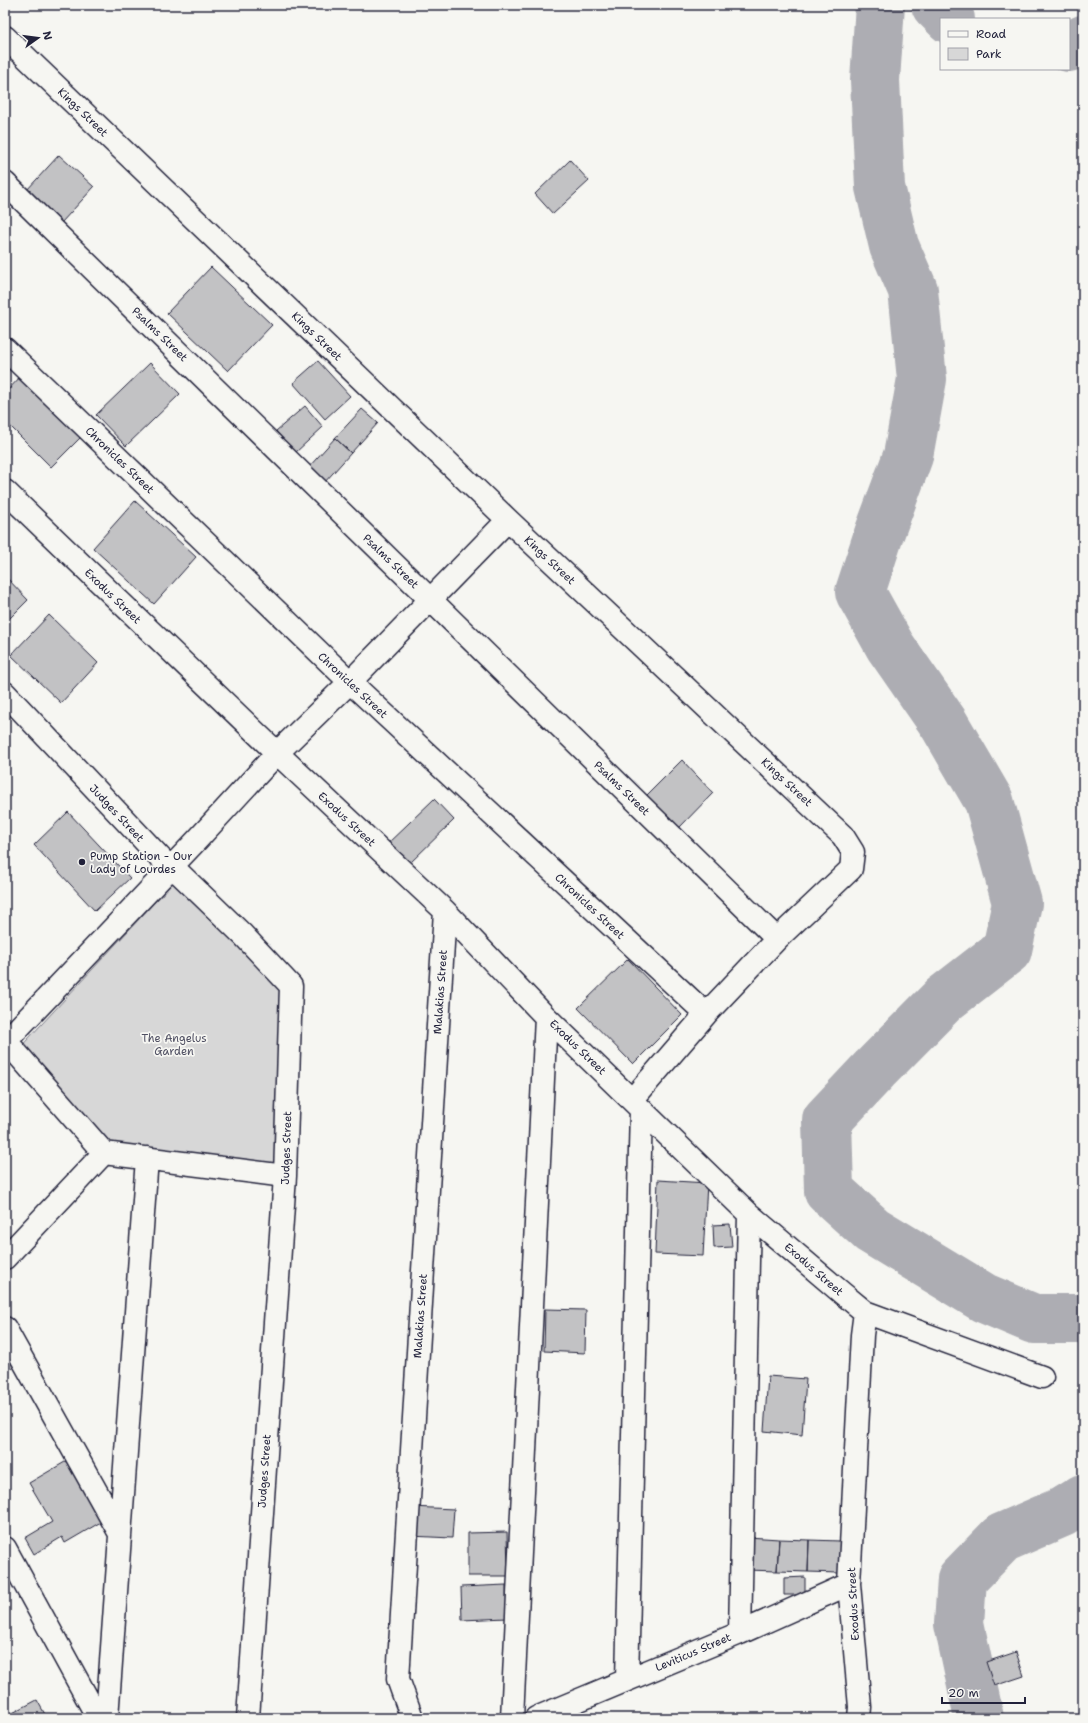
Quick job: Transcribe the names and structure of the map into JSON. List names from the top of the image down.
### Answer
{
  "streets": {
    "street": [
      "Kings Street",
      "Psalms Street",
      "Chronicles Street",
      "Exodus Street",
      "Judges Street",
      "Malakias Street",
      "Leviticus Street"
    ]
  },
  "crossings": [
    ["Kings Street", "Psalms Street"],
    ["Kings Street", "Chronicles Street"],
    ["Kings Street", "Exodus Street"],
    ["Exodus Street", "Malakias Street"],
    ["Exodus Street", "Leviticus Street"]
  ],
  "parks": ["The Angelus Garden"],
  "places": ["Pump Station - Our Lady of Lourdes"],
  "legend": ["Road", "Park"],
  "scale_bar": "20 m",
  "north": "right"
}
